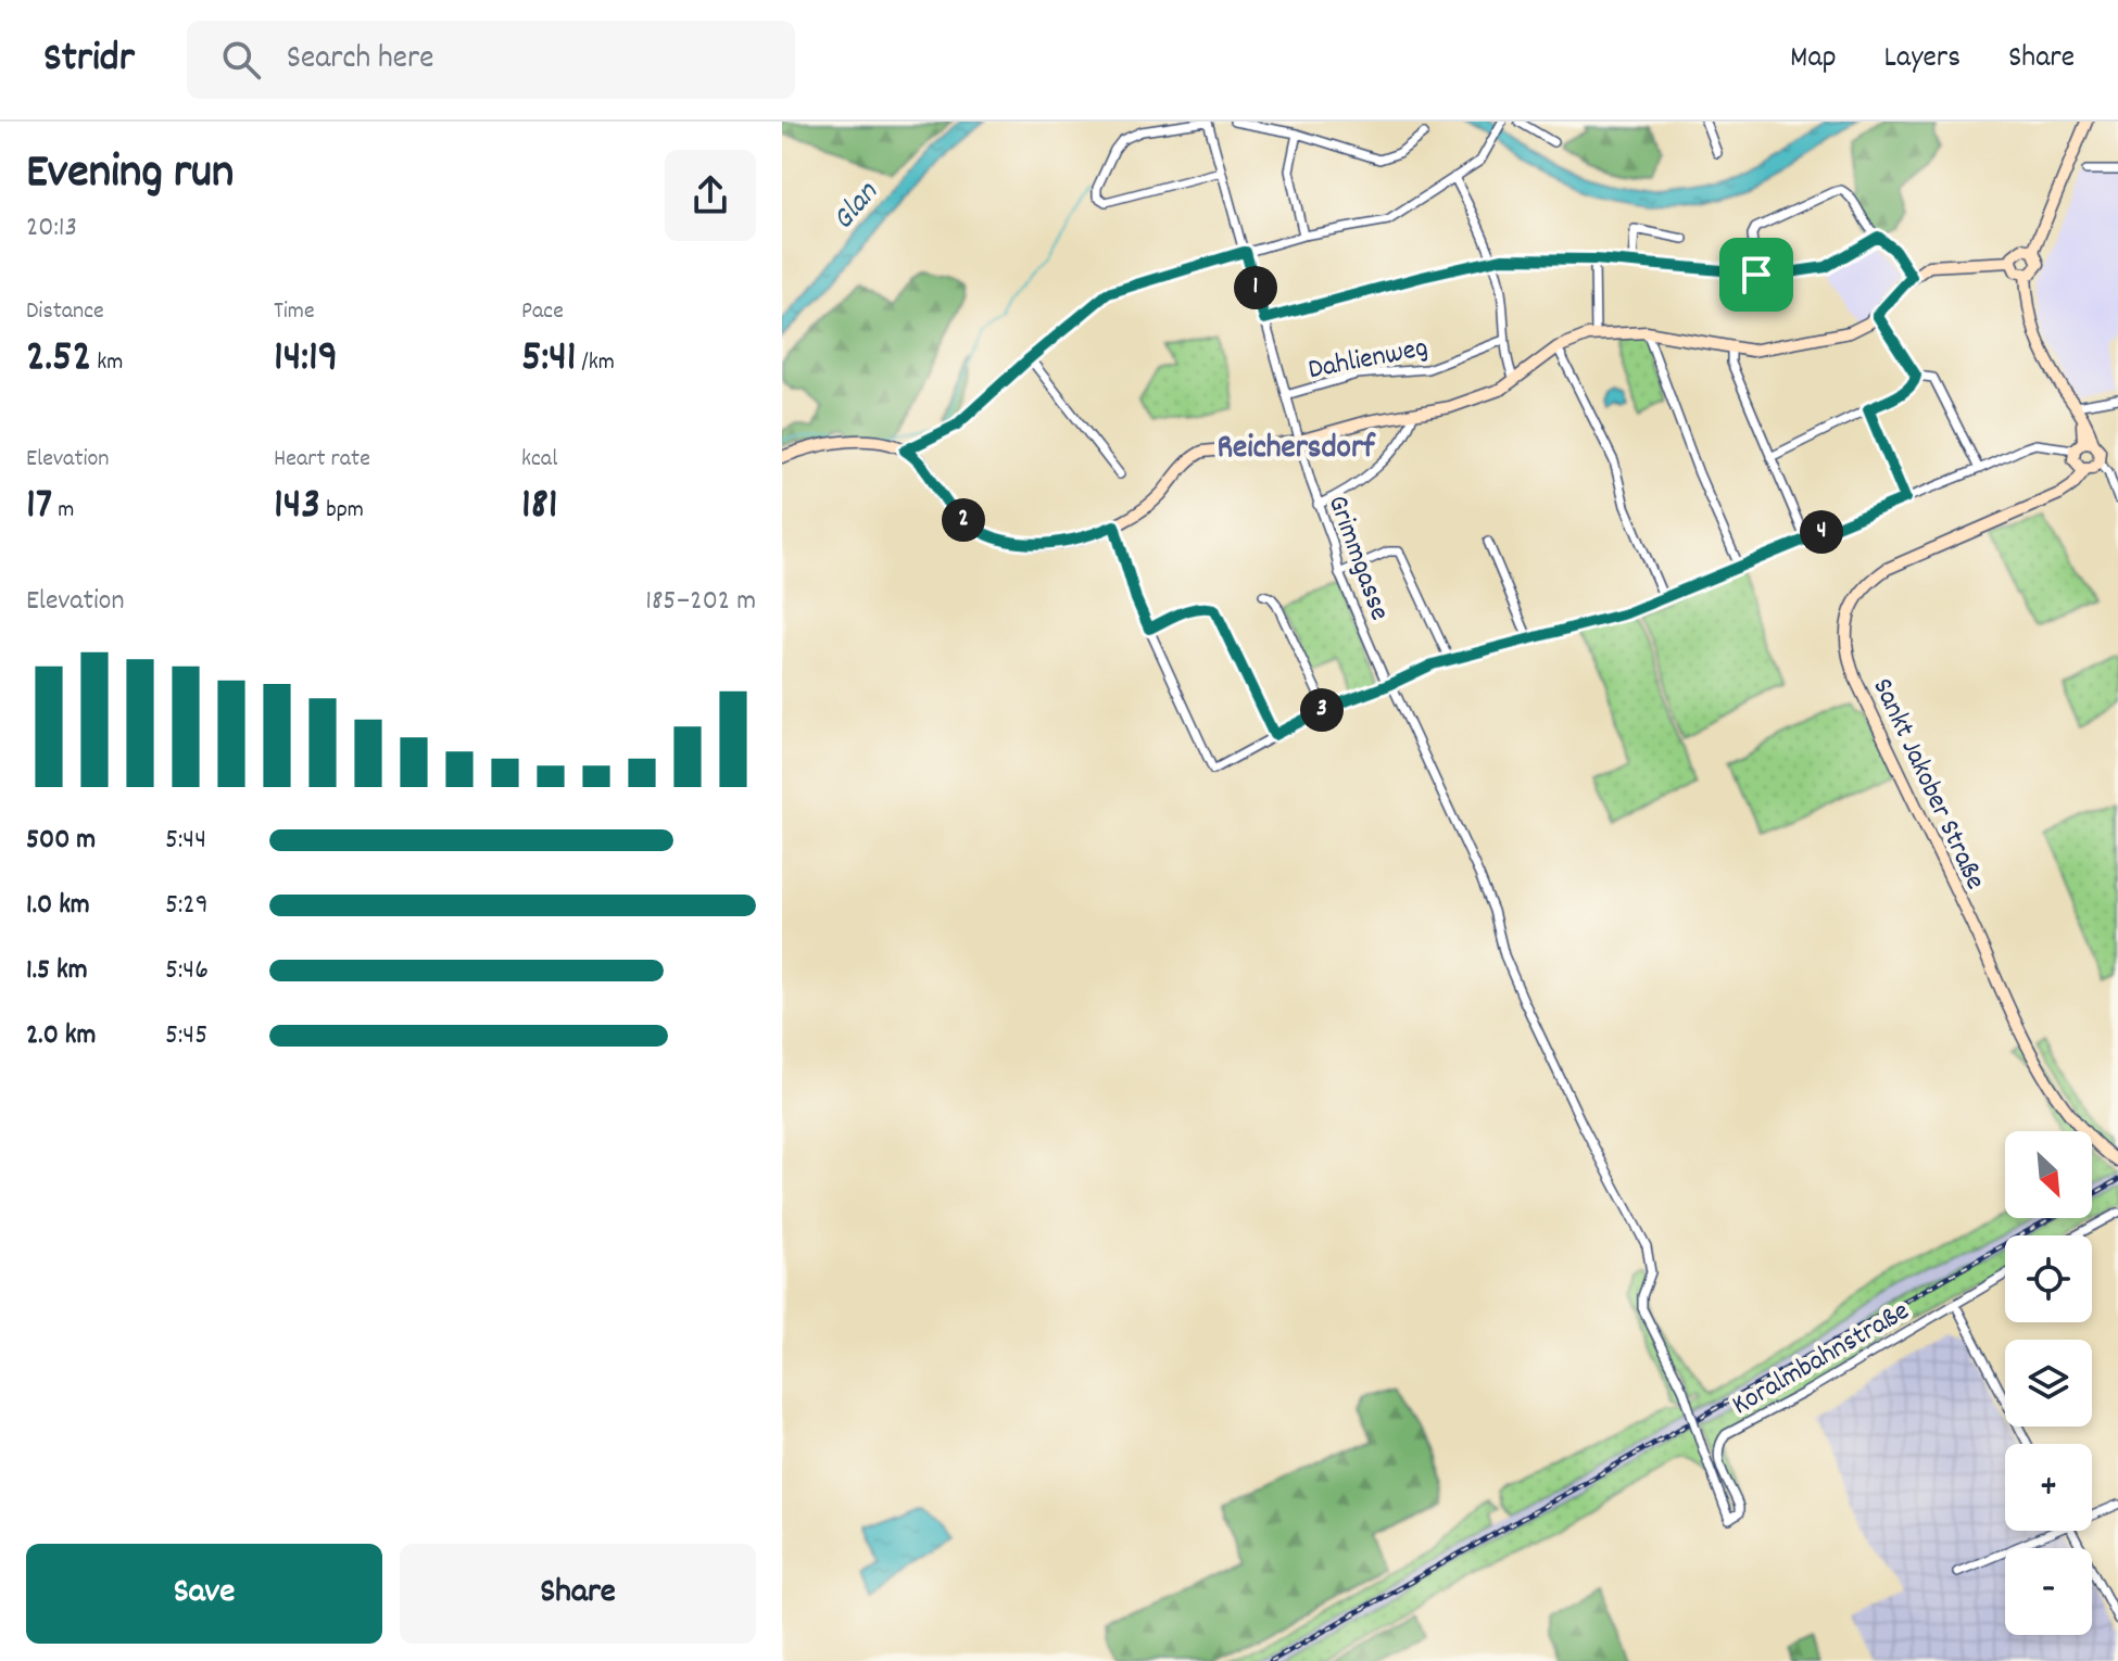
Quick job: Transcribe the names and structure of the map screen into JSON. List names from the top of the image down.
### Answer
{
  "streets": {
    "main road": ["Sankt Jakober Straße"],
    "street": ["Dahlienweg", "Grimmgasse", "Koralmbahnstraße"]
  },
  "crossings": [
    ["Dahlienweg", "Grimmgasse"],
    ["Grimmgasse", "Koralmbahnstraße"]
  ],
  "districts": ["Reichersdorf"],
  "water": ["Glan"],
  "north": "bottom right",
  "page": {
    "header": "Stridr",
    "search": "Search here",
    "nav": ["Map", "Layers", "Share"],
    "heading": ["Evening run", "20:13"],
    "pins": [
      "1",
      "2",
      "4",
      "3"
    ],
    "stats": [
      ["Distance", "2.52 km"],
      ["Time", "14:19"],
      ["Pace", "5:41 /km"],
      ["Elevation", "17 m"],
      ["Heart rate", "143 bpm"],
      ["kcal", "181"]
    ],
    "chart": ["Elevation", "185–202 m"],
    "list": [
      {
        "name": "500 m",
        "note": "5:44"
      },
      {
        "name": "1.0 km",
        "note": "5:29"
      },
      {
        "name": "1.5 km",
        "note": "5:46"
      },
      {
        "name": "2.0 km",
        "note": "5:45"
      }
    ],
    "map_buttons": ["+", "−"],
    "buttons": ["Save", "Share"]
  }
}
